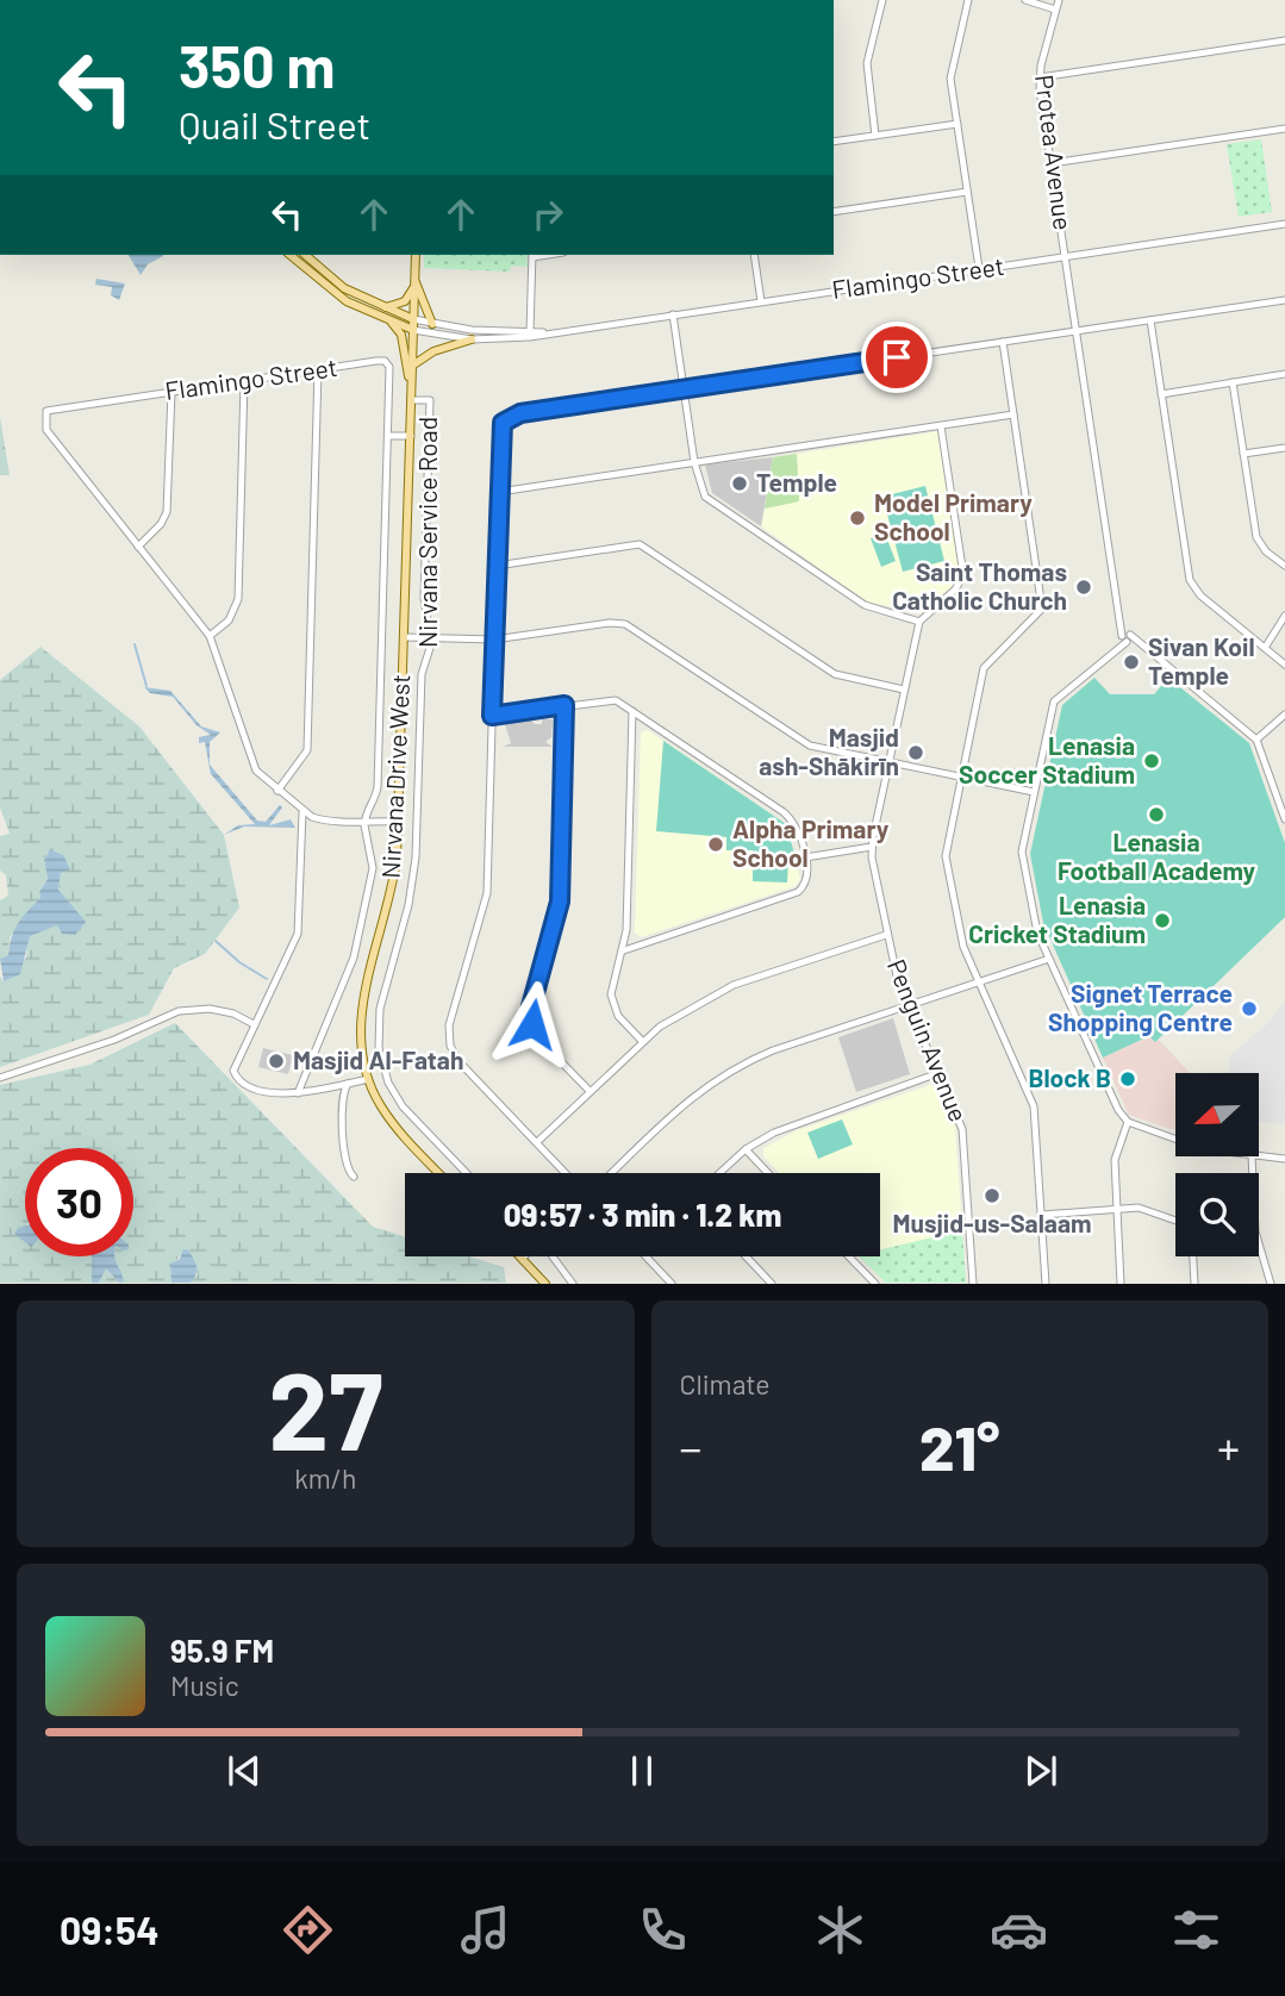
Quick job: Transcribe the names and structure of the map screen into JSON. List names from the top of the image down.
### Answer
{
  "streets": {
    "main road": ["Nirvana Drive West"],
    "street": [
      "Protea Avenue",
      "Flamingo Street",
      "Nirvana Service Road",
      "Penguin Avenue"
    ]
  },
  "crossings": [
    ["Protea Avenue", "Flamingo Street"],
    ["Flamingo Street", "Nirvana Service Road"],
    ["Flamingo Street", "Nirvana Drive West"],
    ["Nirvana Service Road", "Nirvana Drive West"]
  ],
  "places": [
    "Temple",
    "Model Primary School",
    "Saint Thomas Catholic Church",
    "Sivan Koil Temple",
    "Masjid ash-Shākirīn",
    "Lenasia Soccer Stadium",
    "Lenasia Football Academy",
    "Alpha Primary School",
    "Lenasia Cricket Stadium",
    "Signet Terrace Shopping Centre",
    "Masjid Al-Fatah",
    "Block B",
    "Musjid-us-Salaam"
  ],
  "north": "left",
  "page": {
    "turn": ["350 m", "Quail Street"],
    "limit": "30",
    "trip": "09:57 · 3 min · 1.2 km",
    "tile": [
      ["27", "km/h"],
      "Climate"
    ],
    "heat": ["−", "21°", "+"],
    "song": ["95.9 FM", "Music"],
    "tabs": "09:54"
  }
}
